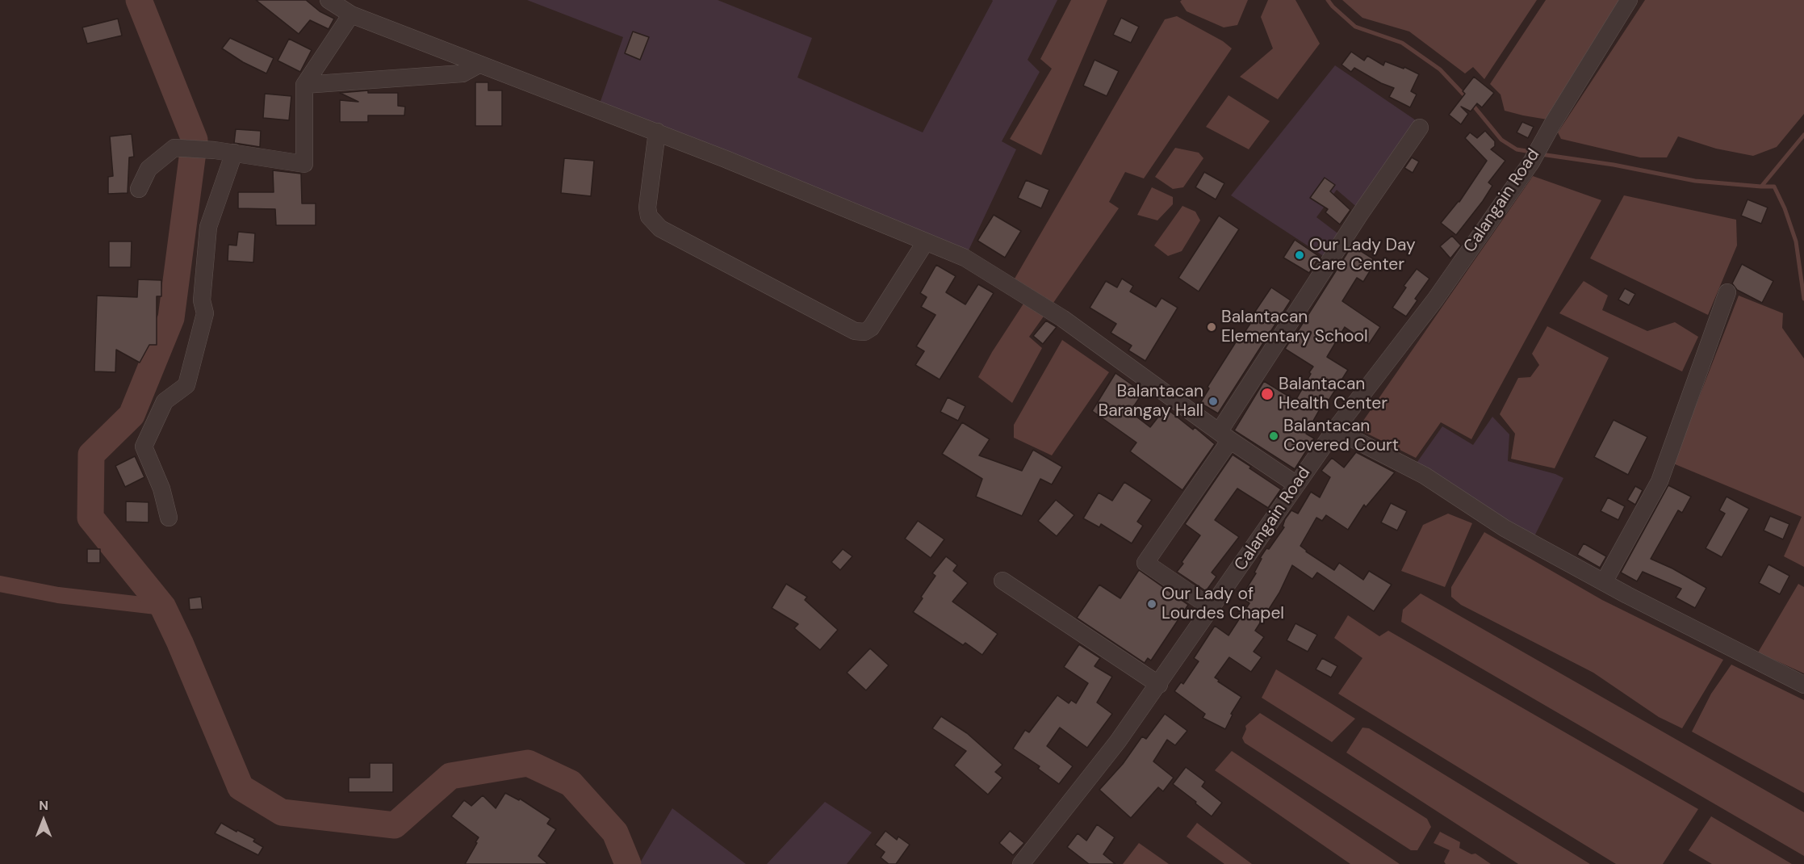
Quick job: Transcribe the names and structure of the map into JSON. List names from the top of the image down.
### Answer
{
  "streets": {
    "street": ["Calangain Road"]
  },
  "places": [
    "Our Lady Day Care Center",
    "Balantacan Elementary School",
    "Balantacan Health Center",
    "Balantacan Barangay Hall",
    "Balantacan Covered Court",
    "Our Lady of Lourdes Chapel"
  ],
  "north": "top"
}
